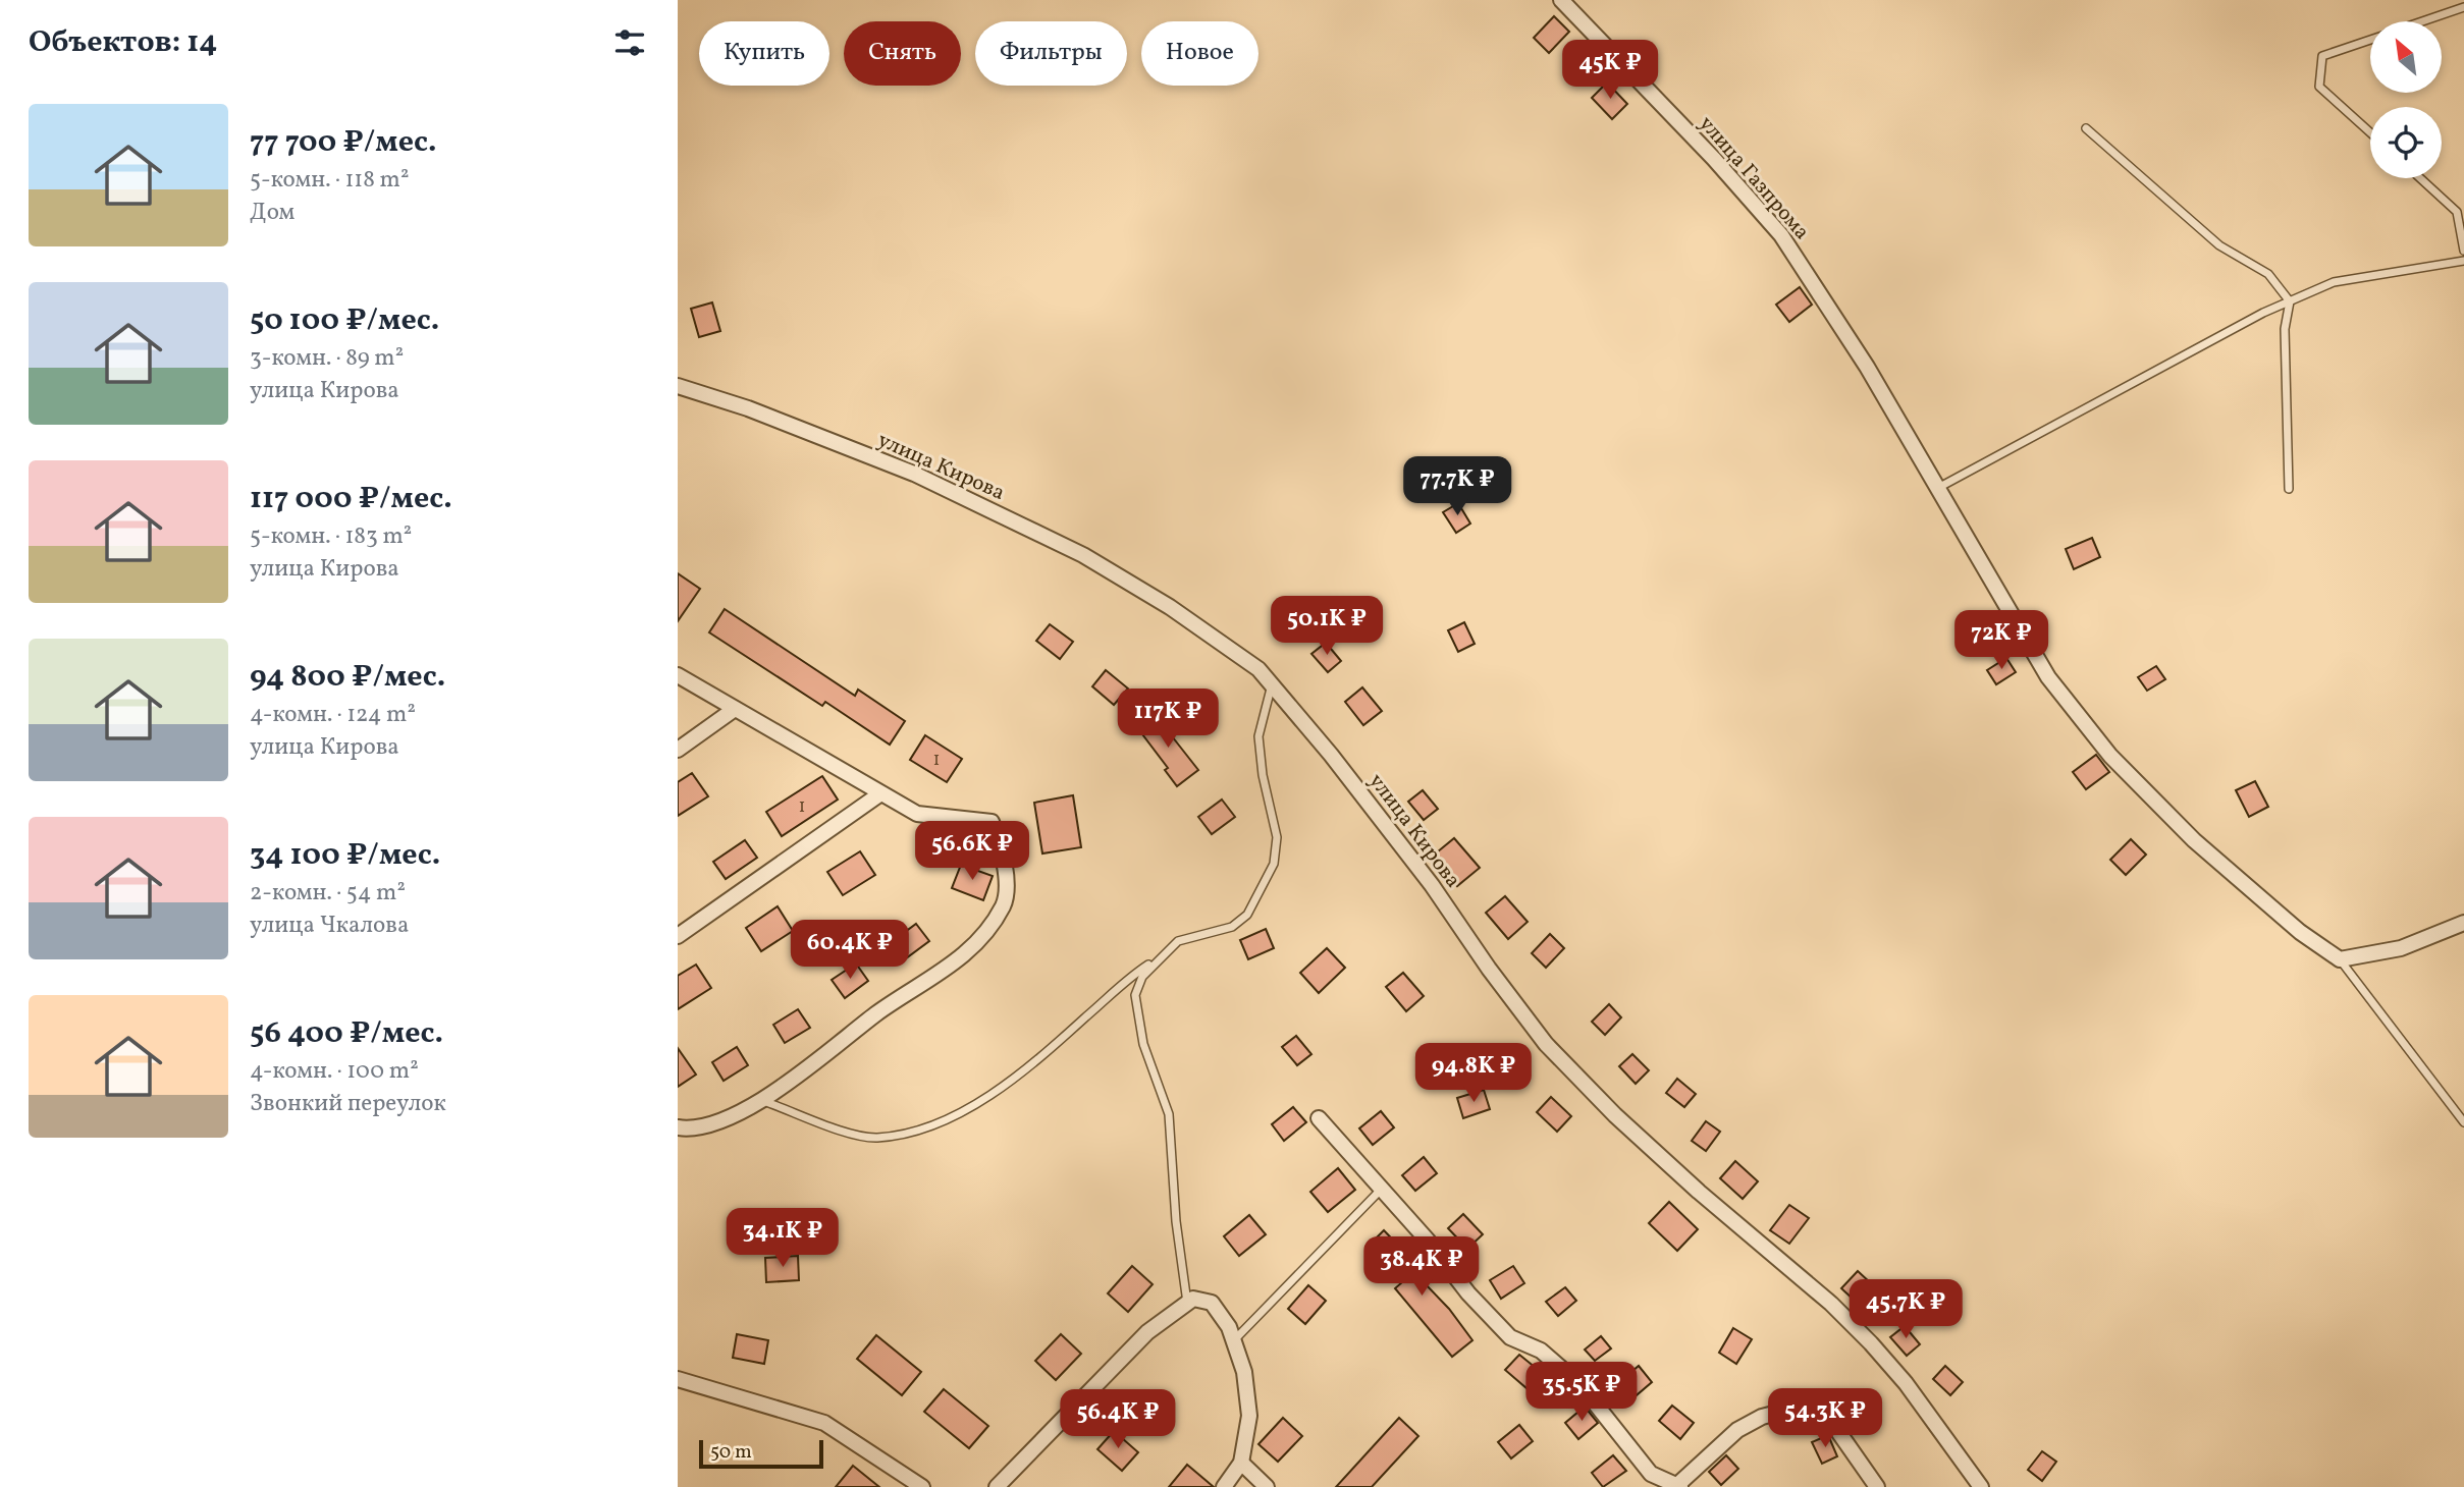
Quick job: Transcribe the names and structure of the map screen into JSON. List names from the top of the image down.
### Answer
{
  "streets": {
    "street": ["улица Газпрома", "улица Кирова"]
  },
  "house_numbers": ["1", "1"],
  "scale_bar": "50 m",
  "north": "top left",
  "page": {
    "heading": "Объектов: 14",
    "chip": [
      "Купить",
      "Снять",
      "Фильтры",
      "Новое"
    ],
    "price": [
      "45K ₽",
      "77.7K ₽",
      "50.1K ₽",
      "72K ₽",
      "117K ₽",
      "56.6K ₽",
      "60.4K ₽",
      "94.8K ₽",
      "34.1K ₽",
      "38.4K ₽",
      "45.7K ₽",
      "35.5K ₽",
      "54.3K ₽",
      "56.4K ₽"
    ],
    "list": [
      {
        "name": "77 700 ₽/мес.",
        "note": "5-комн. · 118 m² · Дом"
      },
      {
        "name": "50 100 ₽/мес.",
        "note": "3-комн. · 89 m² · улица Кирова"
      },
      {
        "name": "117 000 ₽/мес.",
        "note": "5-комн. · 183 m² · улица Кирова"
      },
      {
        "name": "94 800 ₽/мес.",
        "note": "4-комн. · 124 m² · улица Кирова"
      },
      {
        "name": "34 100 ₽/мес.",
        "note": "2-комн. · 54 m² · улица Чкалова"
      },
      {
        "name": "56 400 ₽/мес.",
        "note": "4-комн. · 100 m² · Звонкий переулок"
      }
    ],
    "scale": "50 m"
  }
}
